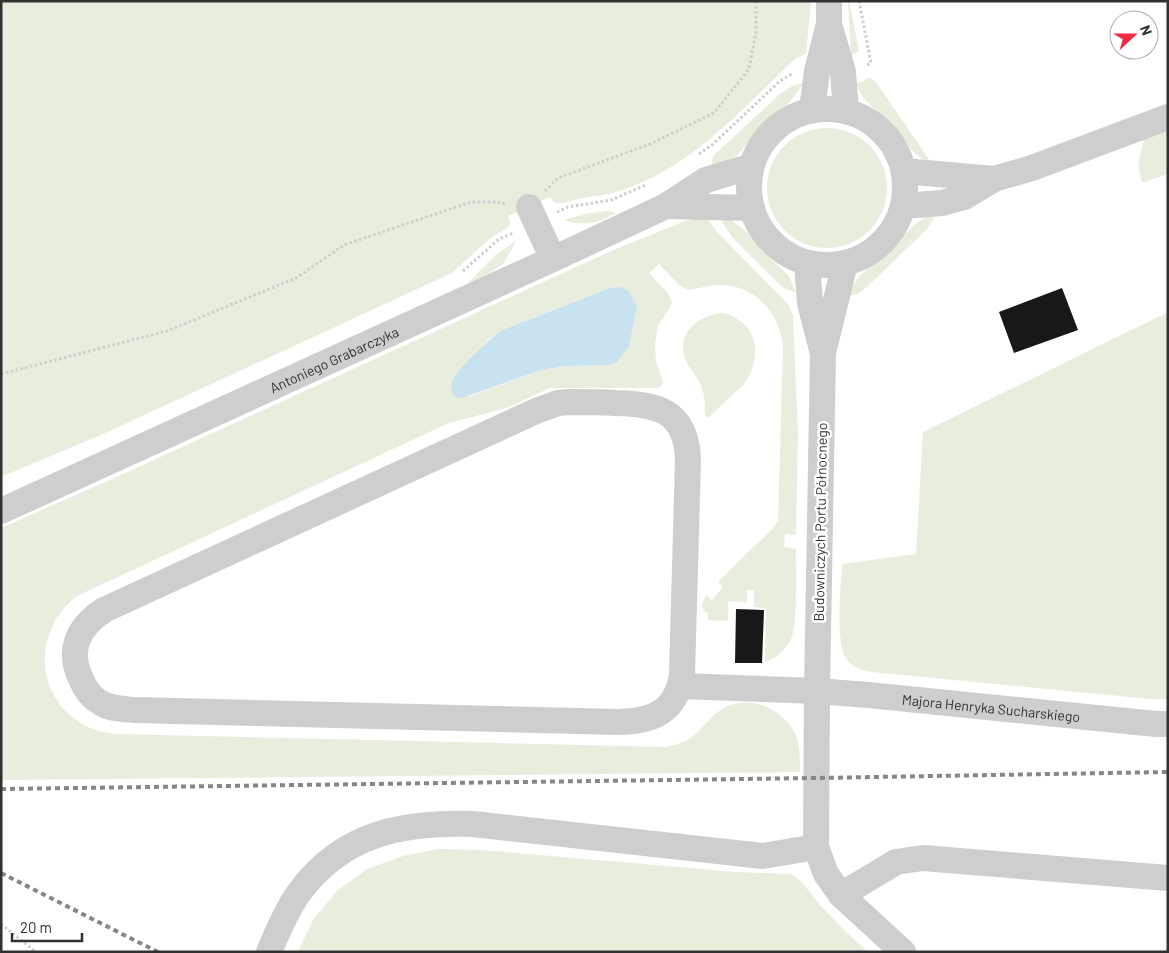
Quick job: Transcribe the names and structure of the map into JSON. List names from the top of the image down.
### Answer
{
  "streets": {
    "street": ["Antoniego Grabarczyka", "Budowniczych Portu Północnego", "Majora Henryka Sucharskiego"]
  },
  "crossings": [
    ["Antoniego Grabarczyka", "Budowniczych Portu Północnego"],
    ["Budowniczych Portu Północnego", "Majora Henryka Sucharskiego"]
  ],
  "scale_bar": "20 m",
  "north": "right"
}
